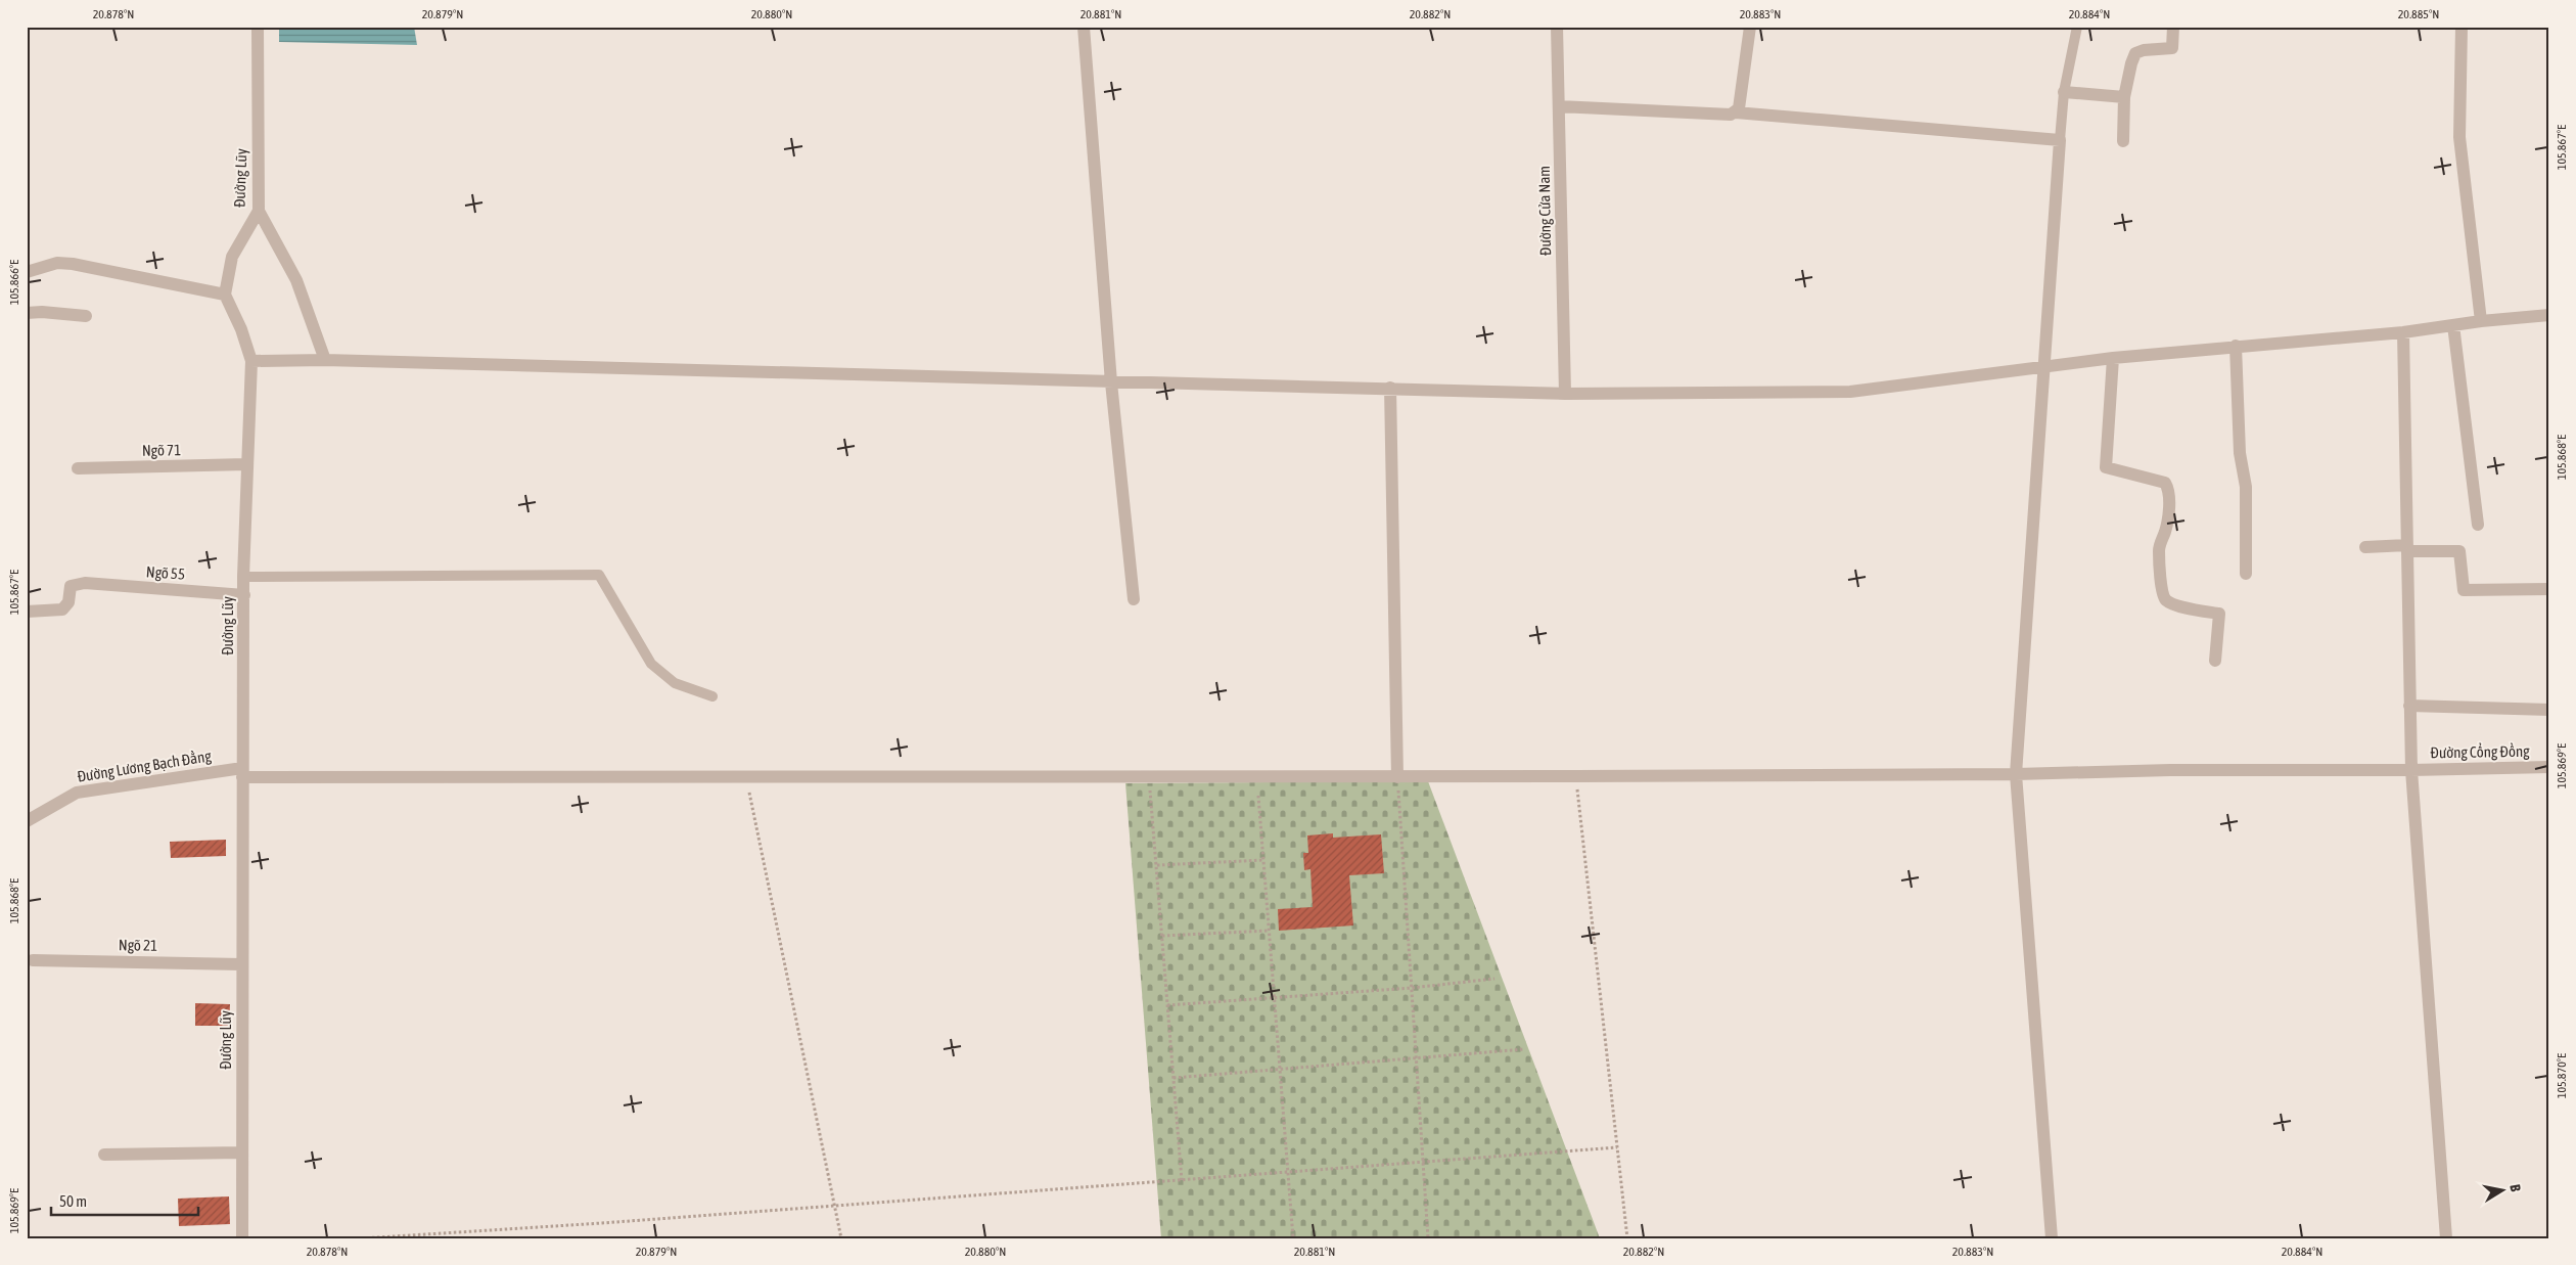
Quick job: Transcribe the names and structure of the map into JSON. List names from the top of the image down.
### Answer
{
  "streets": {
    "street": [
      "Đường Lũy",
      "Đường Cửa Nam",
      "Ngõ 71",
      "Ngõ 55",
      "Đường Cổng Đồng",
      "Đường Lương Bạch Đằng",
      "Ngõ 21"
    ]
  },
  "crossings": [
    ["Đường Lũy", "Ngõ 71"],
    ["Đường Lũy", "Ngõ 55"],
    ["Đường Lũy", "Đường Lương Bạch Đằng"],
    ["Đường Lũy", "Ngõ 21"],
    ["Đường Cổng Đồng", "Đường Lương Bạch Đằng"]
  ],
  "scale_bar": "50 m",
  "north": "right",
  "coordinates": [
    "20.878°N",
    "20.879°N",
    "20.880°N",
    "20.881°N",
    "20.882°N",
    "20.883°N",
    "20.884°N",
    "20.885°N",
    "105.867°E",
    "105.866°E",
    "105.868°E",
    "105.869°E",
    "105.870°E"
  ]
}
